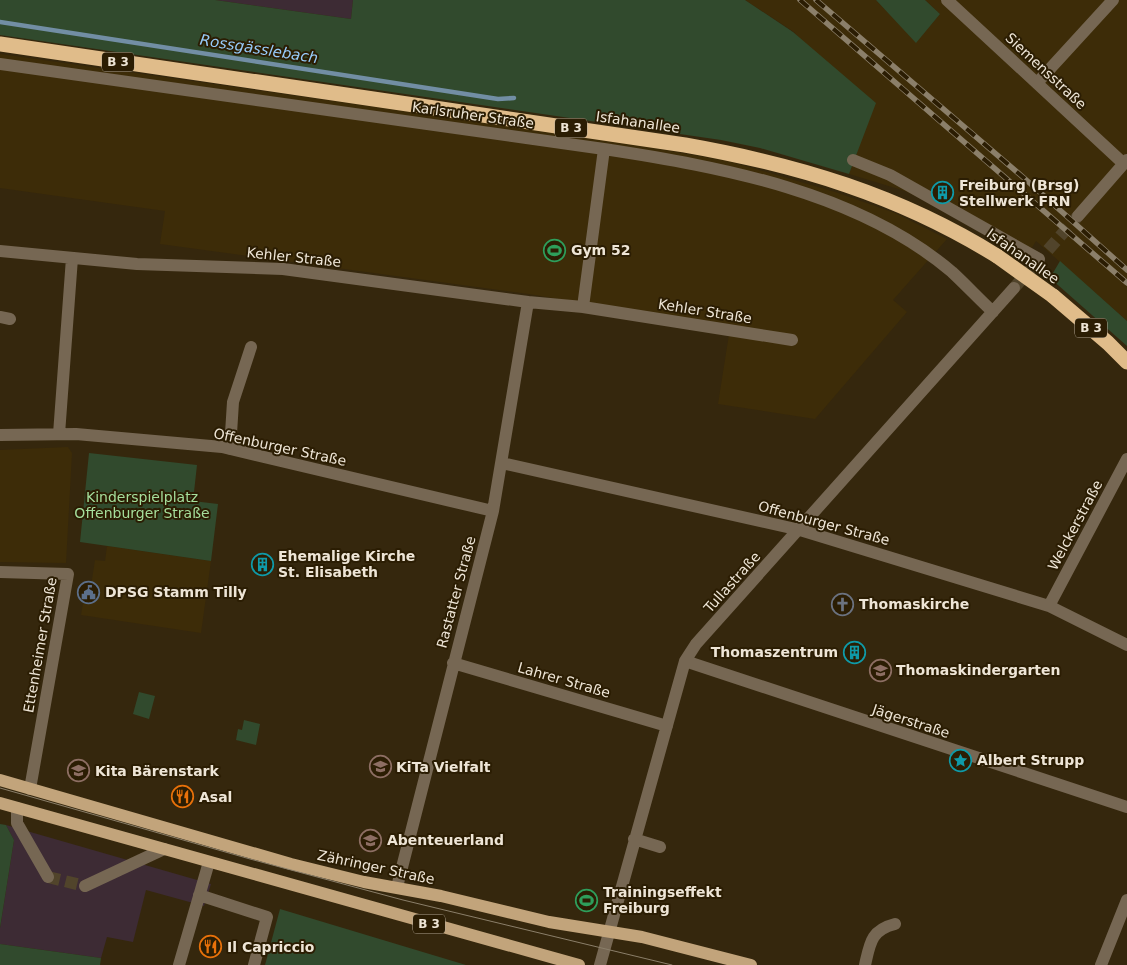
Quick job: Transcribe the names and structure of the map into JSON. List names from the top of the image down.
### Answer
{
  "streets": {
    "highway": ["B 3", "Isfahanallee"],
    "main road": ["Zähringer Straße"],
    "street": [
      "Siemensstraße",
      "Karlsruher Straße",
      "Kehler Straße",
      "Offenburger Straße",
      "Welckerstraße",
      "Tullastraße",
      "Rastatter Straße",
      "Ettenheimer Straße",
      "Lahrer Straße",
      "Jägerstraße"
    ]
  },
  "crossings": [
    ["Karlsruher Straße", "Tullastraße"],
    ["Kehler Straße", "Rastatter Straße"],
    ["Offenburger Straße", "Welckerstraße"],
    ["Offenburger Straße", "Tullastraße"],
    ["Offenburger Straße", "Rastatter Straße"],
    ["Tullastraße", "Lahrer Straße"],
    ["Tullastraße", "Jägerstraße"],
    ["Tullastraße", "Zähringer Straße"],
    ["Rastatter Straße", "Lahrer Straße"],
    ["Rastatter Straße", "Zähringer Straße"],
    ["Ettenheimer Straße", "Zähringer Straße"]
  ],
  "water": ["Rossgässlebach"],
  "parks": ["Kinderspielplatz Offenburger Straße"],
  "places": {
    "building": ["Freiburg (Brsg) Stellwerk FRN", "Ehemalige Kirche St. Elisabeth", "Thomaszentrum"],
    "sports": ["Gym 52", "Trainingseffekt Freiburg"],
    "public building": ["DPSG Stamm Tilly"],
    "church": ["Thomaskirche"],
    "school or university": [
      "Thomaskindergarten",
      "KiTa Vielfalt",
      "Kita Bärenstark",
      "Abenteuerland"
    ],
    "place": ["Albert Strupp"],
    "restaurant": ["Asal", "Il Capriccio"]
  }
}
